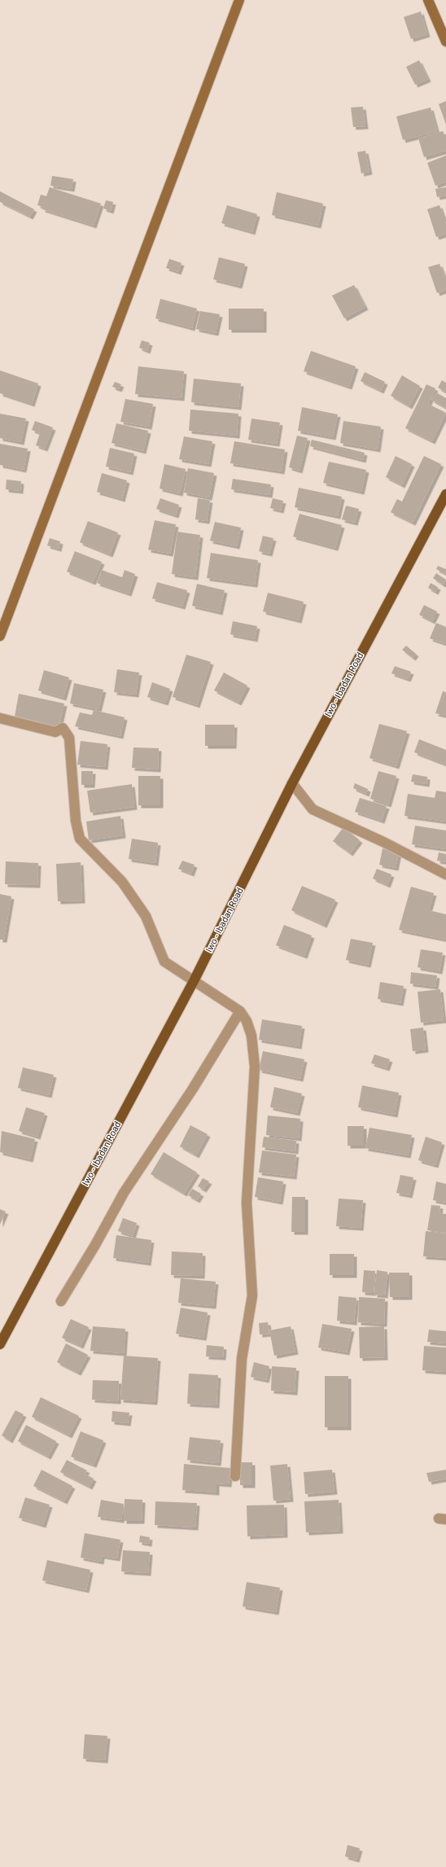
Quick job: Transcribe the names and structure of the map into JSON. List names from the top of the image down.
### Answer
{
  "streets": {
    "main road": ["Iwo - Ibadan Road"]
  }
}
